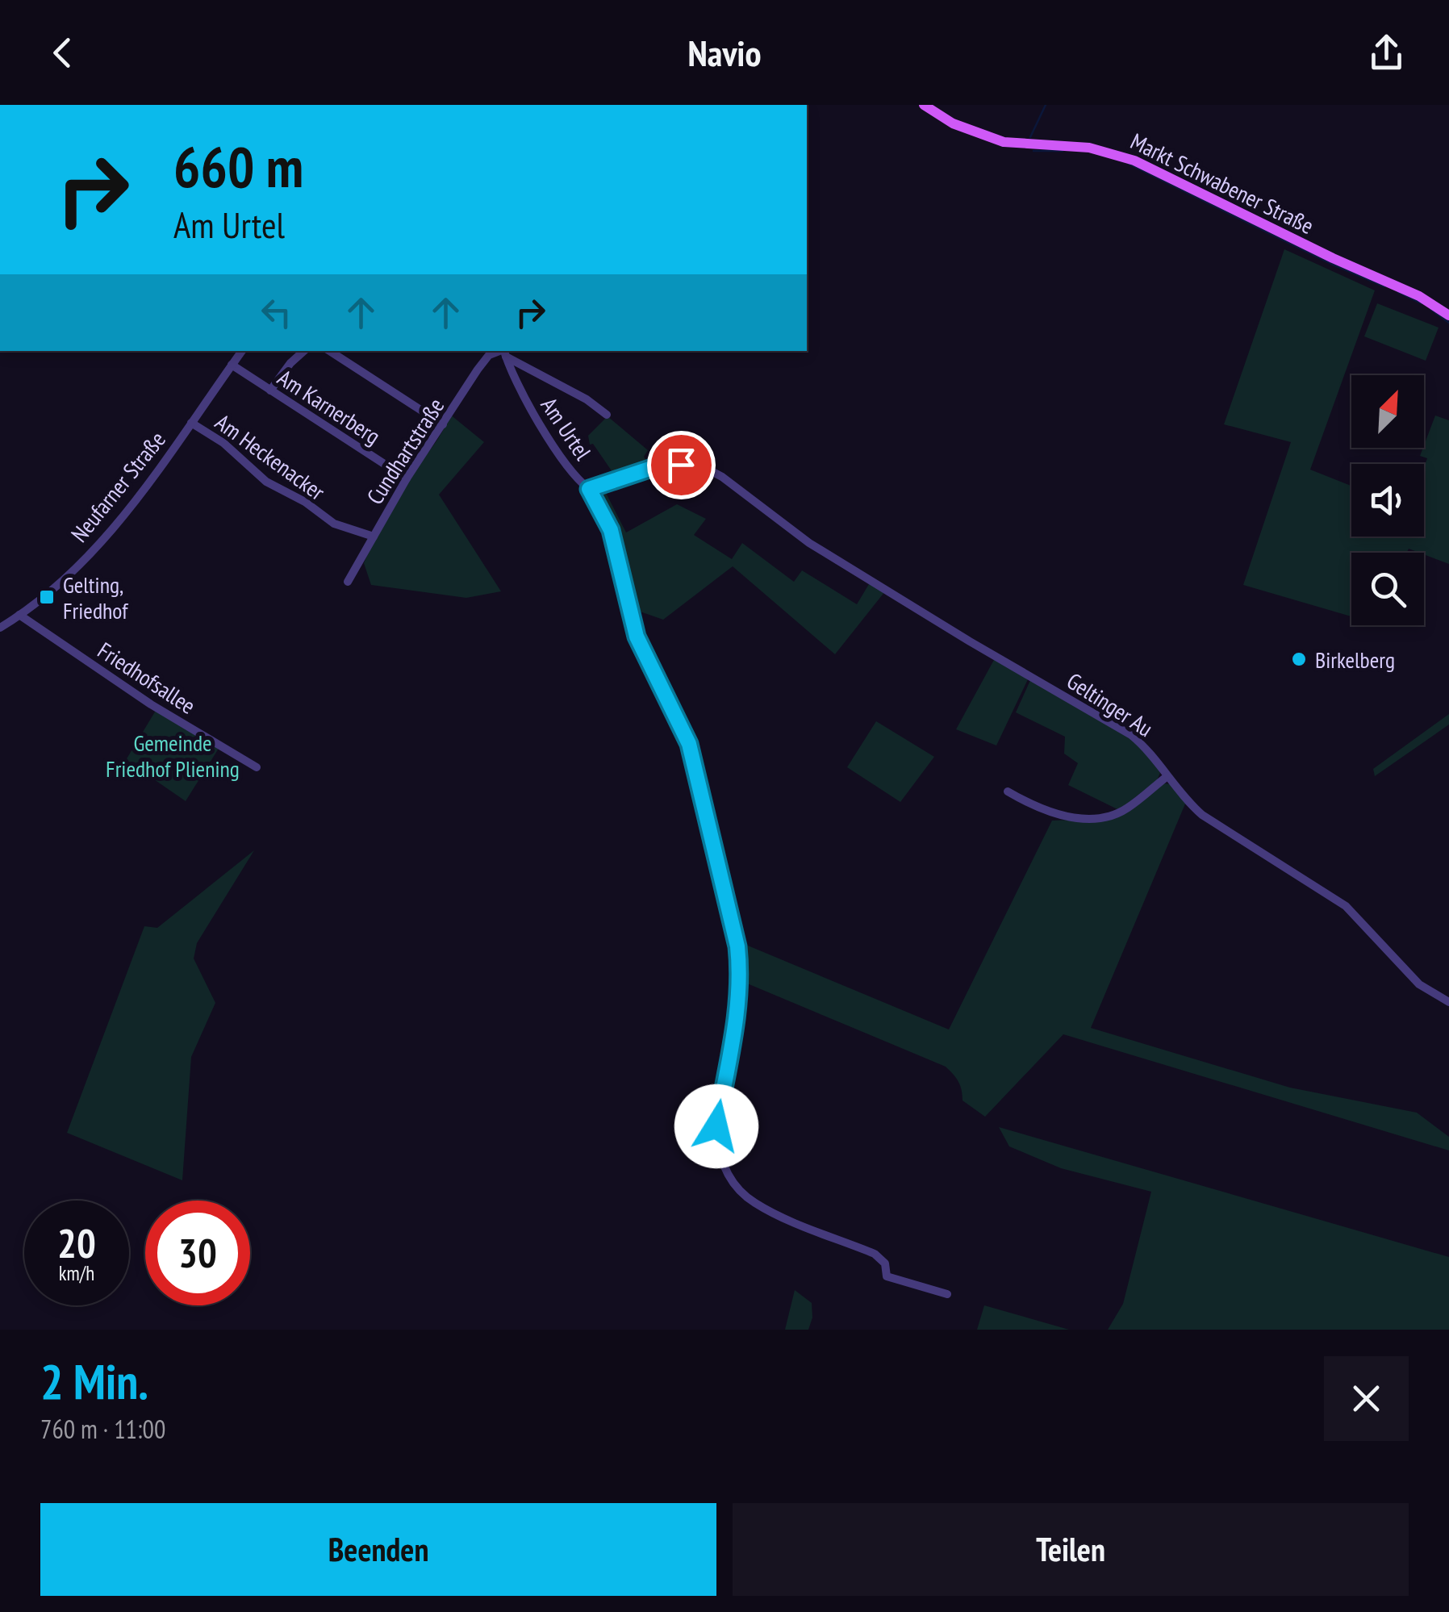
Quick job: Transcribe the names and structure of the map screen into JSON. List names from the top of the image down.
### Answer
{
  "streets": {
    "main road": ["Markt Schwabener Straße"],
    "street": [
      "Am Karnerberg",
      "Am Urtel",
      "Cundhartstraße",
      "Am Heckenacker",
      "Neufarner Straße",
      "Friedhofsallee",
      "Geltinger Au"
    ]
  },
  "crossings": [
    ["Am Karnerberg", "Cundhartstraße"],
    ["Am Karnerberg", "Neufarner Straße"],
    ["Am Urtel", "Cundhartstraße"],
    ["Am Urtel", "Geltinger Au"],
    ["Cundhartstraße", "Am Heckenacker"],
    ["Am Heckenacker", "Neufarner Straße"],
    ["Neufarner Straße", "Friedhofsallee"]
  ],
  "parks": ["Gemeinde Friedhof Pliening"],
  "places": {
    "transit": ["Gelting, Friedhof"],
    "other": ["Birkelberg"]
  },
  "north": "top right",
  "page": {
    "header": "Navio",
    "turn": ["660 m", "Am Urtel"],
    "speed": "20 km/h",
    "limit": "30",
    "heading": ["2 Min.", "760 m · 11:00"],
    "buttons": ["Beenden", "Teilen"]
  }
}
